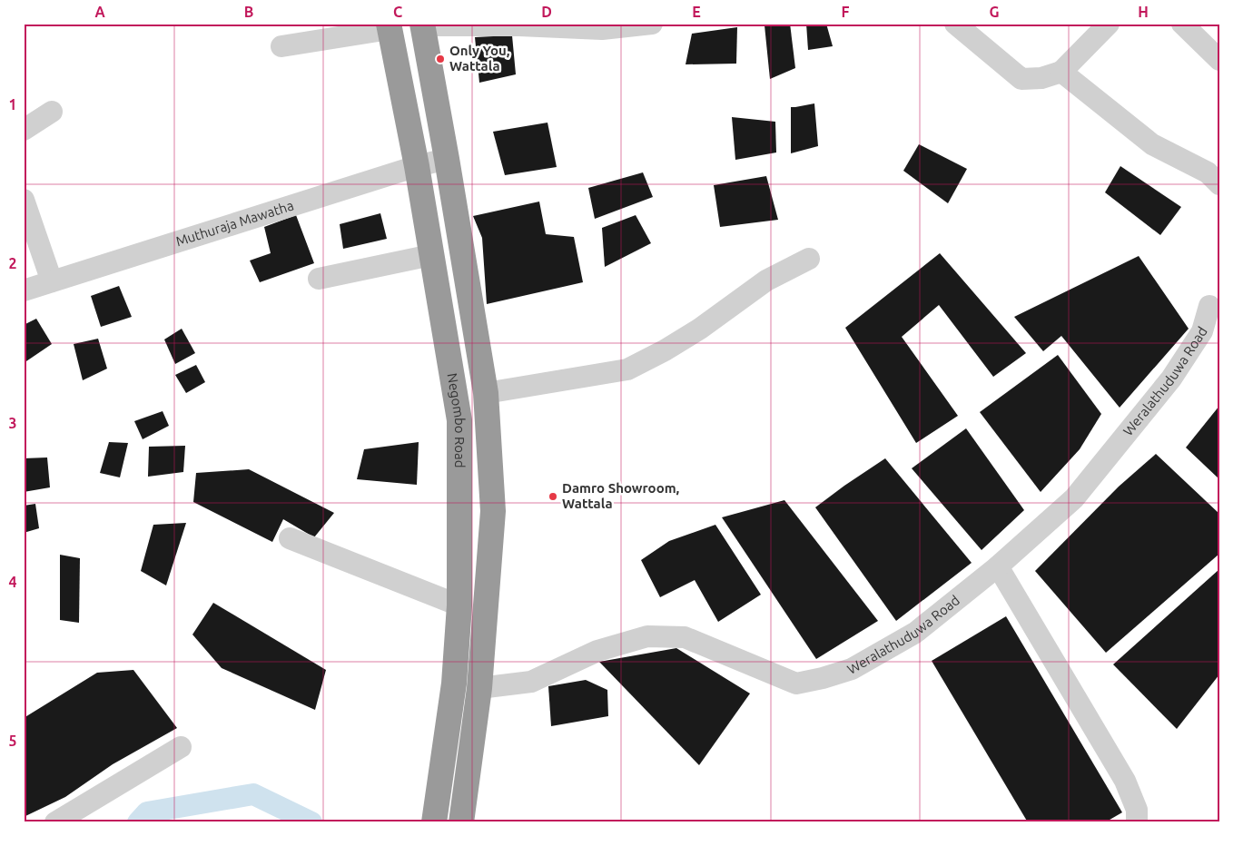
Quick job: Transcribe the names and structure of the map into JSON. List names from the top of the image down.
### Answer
{
  "streets": {
    "highway": ["Negombo Road"],
    "street": ["Muthuraja Mawatha", "Weralathuduwa Road"]
  },
  "crossings": [
    ["Muthuraja Mawatha", "Negombo Road"]
  ],
  "places": ["Only You, Wattala", "Damro Showroom, Wattala"],
  "grid": {
    "columns": [
      "A",
      "B",
      "C",
      "D",
      "E",
      "F",
      "G",
      "H"
    ],
    "rows": [
      "1",
      "2",
      "3",
      "4",
      "5"
    ]
  }
}
